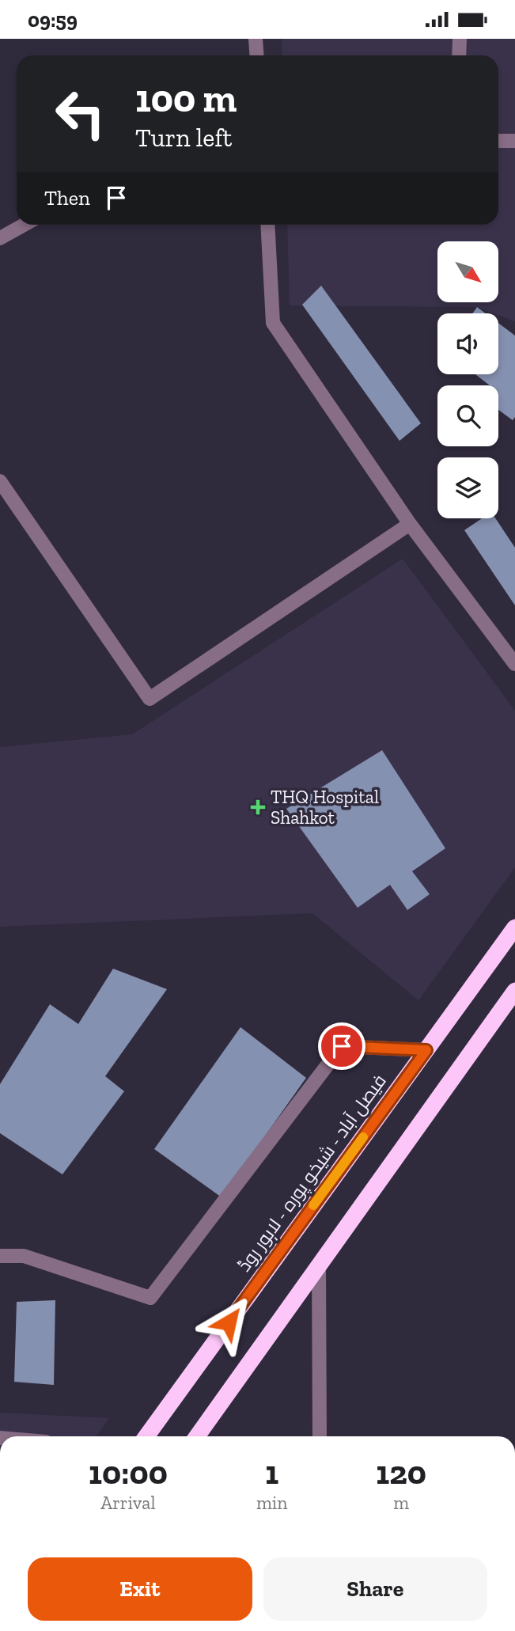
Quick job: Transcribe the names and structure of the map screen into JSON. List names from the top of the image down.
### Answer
{
  "streets": {
    "highway": ["فیصل آباد - شیخو پورہ - لاہور روڈ"]
  },
  "places": {
    "health": ["THQ Hospital Shahkot"]
  },
  "north": "bottom right",
  "page": {
    "status": "09:59",
    "turn": ["100 m", "Turn left"],
    "then": "Then",
    "eta": [
      "10:00",
      "Arrival",
      "1",
      "min",
      "120",
      "m"
    ],
    "buttons": ["Exit", "Share"]
  }
}
